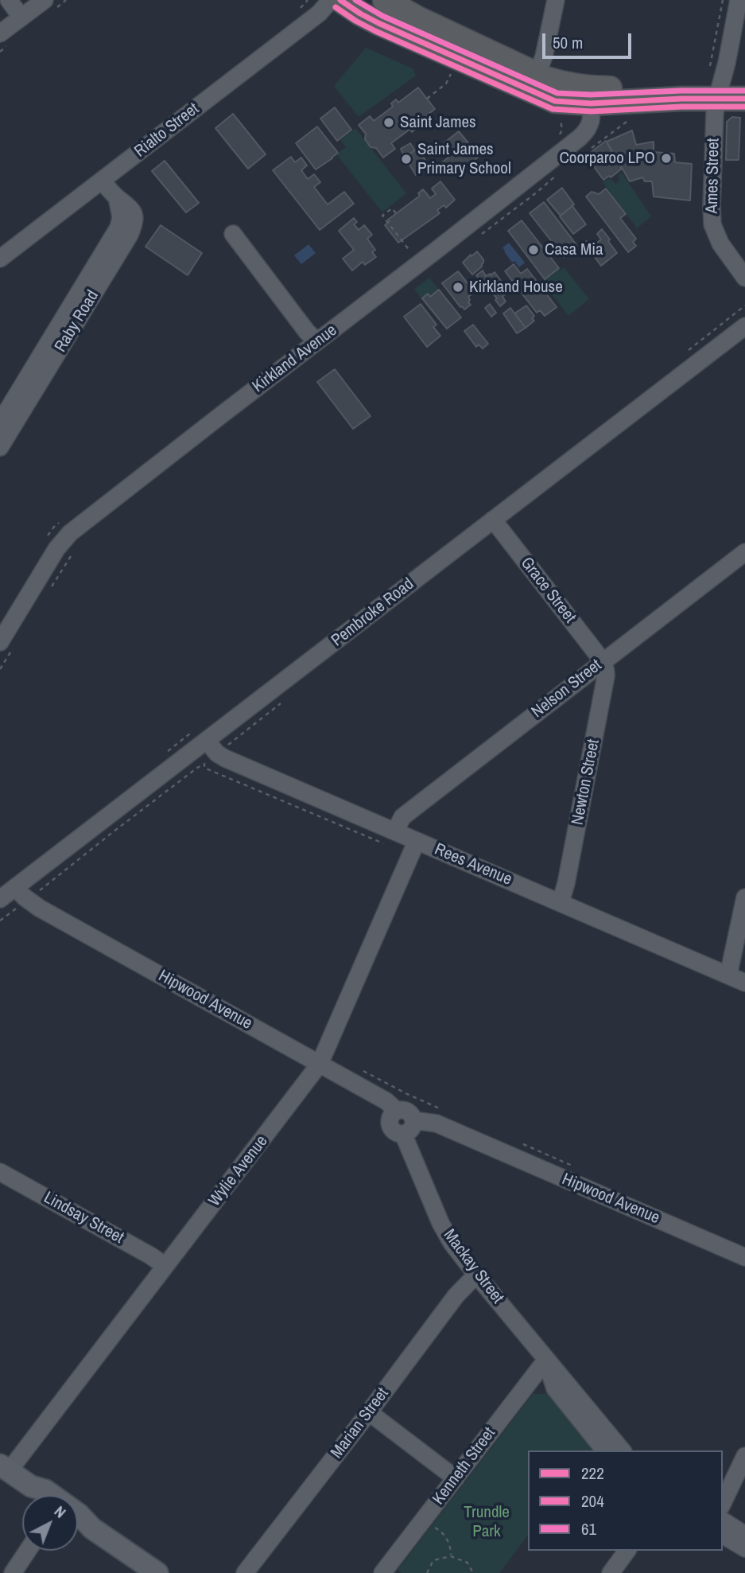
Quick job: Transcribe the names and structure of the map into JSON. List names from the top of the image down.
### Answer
{
  "streets": {
    "street": [
      "Rialto Street",
      "Ames Street",
      "Raby Road",
      "Kirkland Avenue",
      "Grace Street",
      "Pembroke Road",
      "Nelson Street",
      "Newton Street",
      "Rees Avenue",
      "Hipwood Avenue",
      "Wylie Avenue",
      "Lindsay Street",
      "Mackay Street",
      "Marian Street",
      "Kenneth Street"
    ]
  },
  "crossings": [
    ["Rialto Street", "Raby Road"],
    ["Grace Street", "Pembroke Road"],
    ["Grace Street", "Nelson Street"],
    ["Grace Street", "Newton Street"],
    ["Pembroke Road", "Rees Avenue"],
    ["Pembroke Road", "Hipwood Avenue"],
    ["Nelson Street", "Newton Street"],
    ["Nelson Street", "Rees Avenue"],
    ["Newton Street", "Rees Avenue"],
    ["Rees Avenue", "Wylie Avenue"],
    ["Hipwood Avenue", "Wylie Avenue"],
    ["Hipwood Avenue", "Mackay Street"],
    ["Wylie Avenue", "Lindsay Street"],
    ["Mackay Street", "Marian Street"],
    ["Mackay Street", "Kenneth Street"]
  ],
  "parks": ["Trundle Park"],
  "places": [
    "Saint James",
    "Coorparoo LPO",
    "Saint James Primary School",
    "Casa Mia",
    "Kirkland House"
  ],
  "lines": ["transit line 222", "transit line 61", "transit line 204"],
  "legend": ["222", "204", "61"],
  "scale_bar": "50 m",
  "north": "top right"
}
